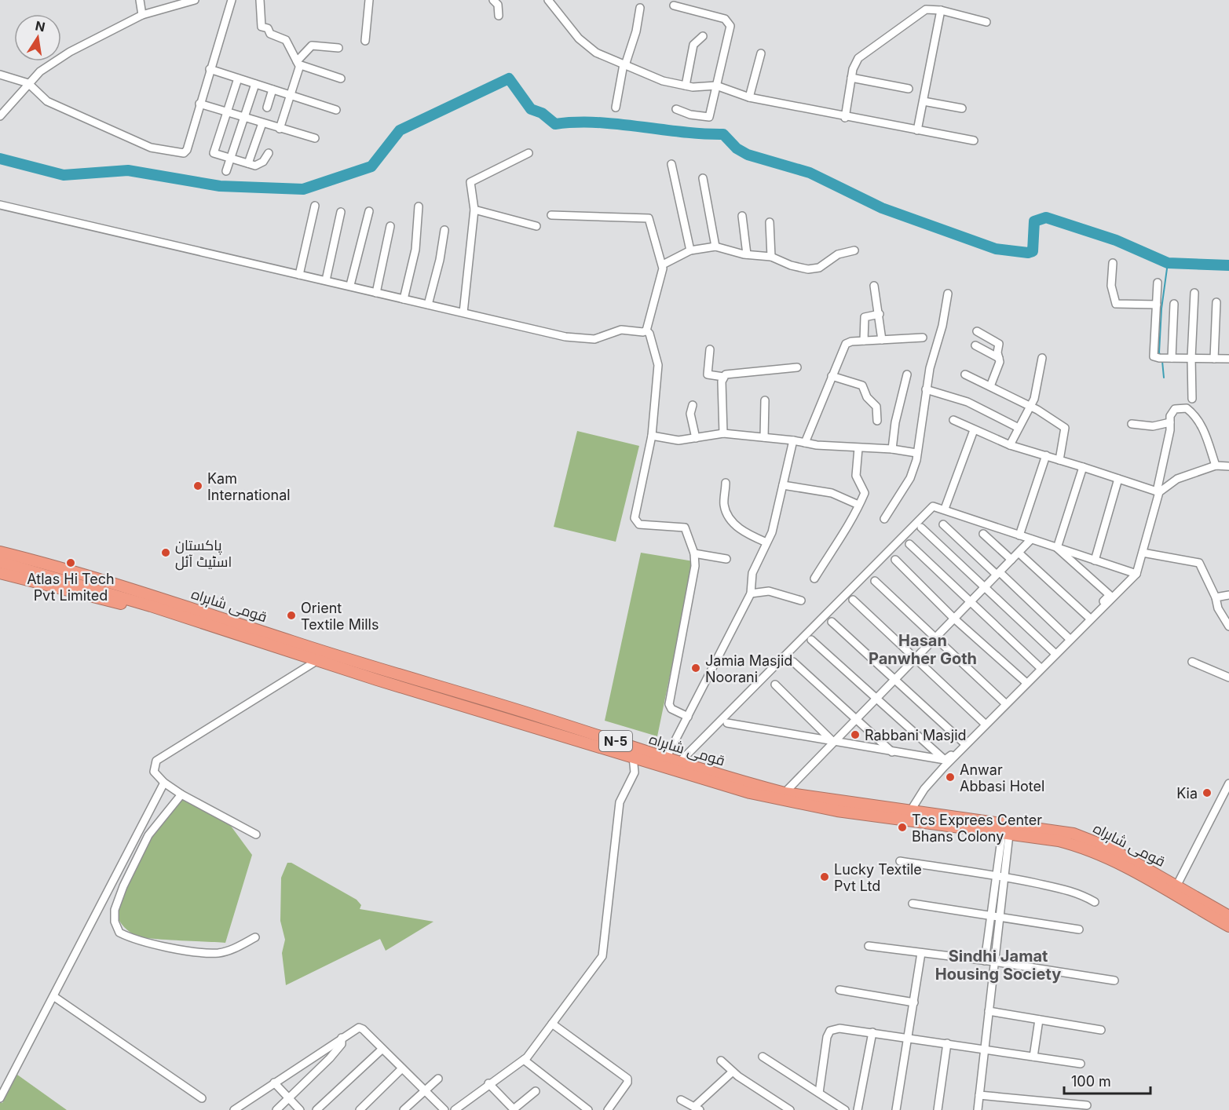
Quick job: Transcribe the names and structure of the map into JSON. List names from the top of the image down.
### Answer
{
  "streets": {
    "highway": ["قومی شاہراہ", "N-5"]
  },
  "districts": ["Hasan Panwher Goth", "Sindhi Jamat Housing Society"],
  "places": [
    "Kam International",
    "پاکستان اسٹیٹ آئل",
    "Atlas Hi Tech Pvt Limited",
    "Orient Textile Mills",
    "Jamia Masjid Noorani",
    "Rabbani Masjid",
    "Anwar Abbasi Hotel",
    "Kia",
    "Tcs Exprees Center Bhans Colony",
    "Lucky Textile Pvt Ltd"
  ],
  "scale_bar": "100 m",
  "north": "top"
}
